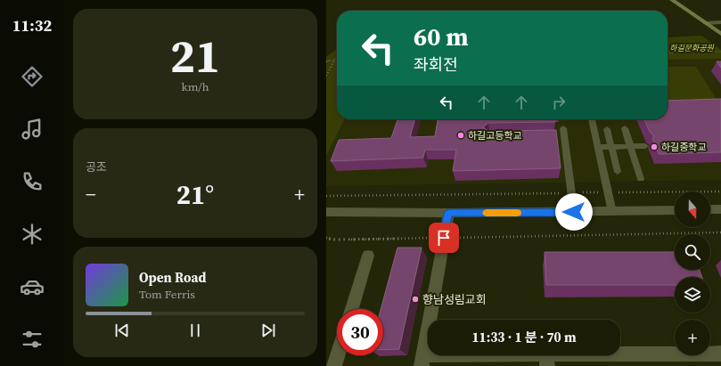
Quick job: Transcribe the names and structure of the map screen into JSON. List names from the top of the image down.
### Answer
{
  "parks": ["하길문화공원"],
  "places": ["하길고등학교", "하길중학교", "향남성림교회"],
  "north": "bottom",
  "page": {
    "tabs": "11:32",
    "tile": [
      ["21", "km/h"],
      "공조"
    ],
    "turn": ["60 m", "좌회전"],
    "heat": ["−", "21°", "+"],
    "map_buttons": "+",
    "song": ["Open Road", "Tom Ferris"],
    "limit": "30",
    "trip": "11:33 · 1 분 · 70 m"
  }
}
